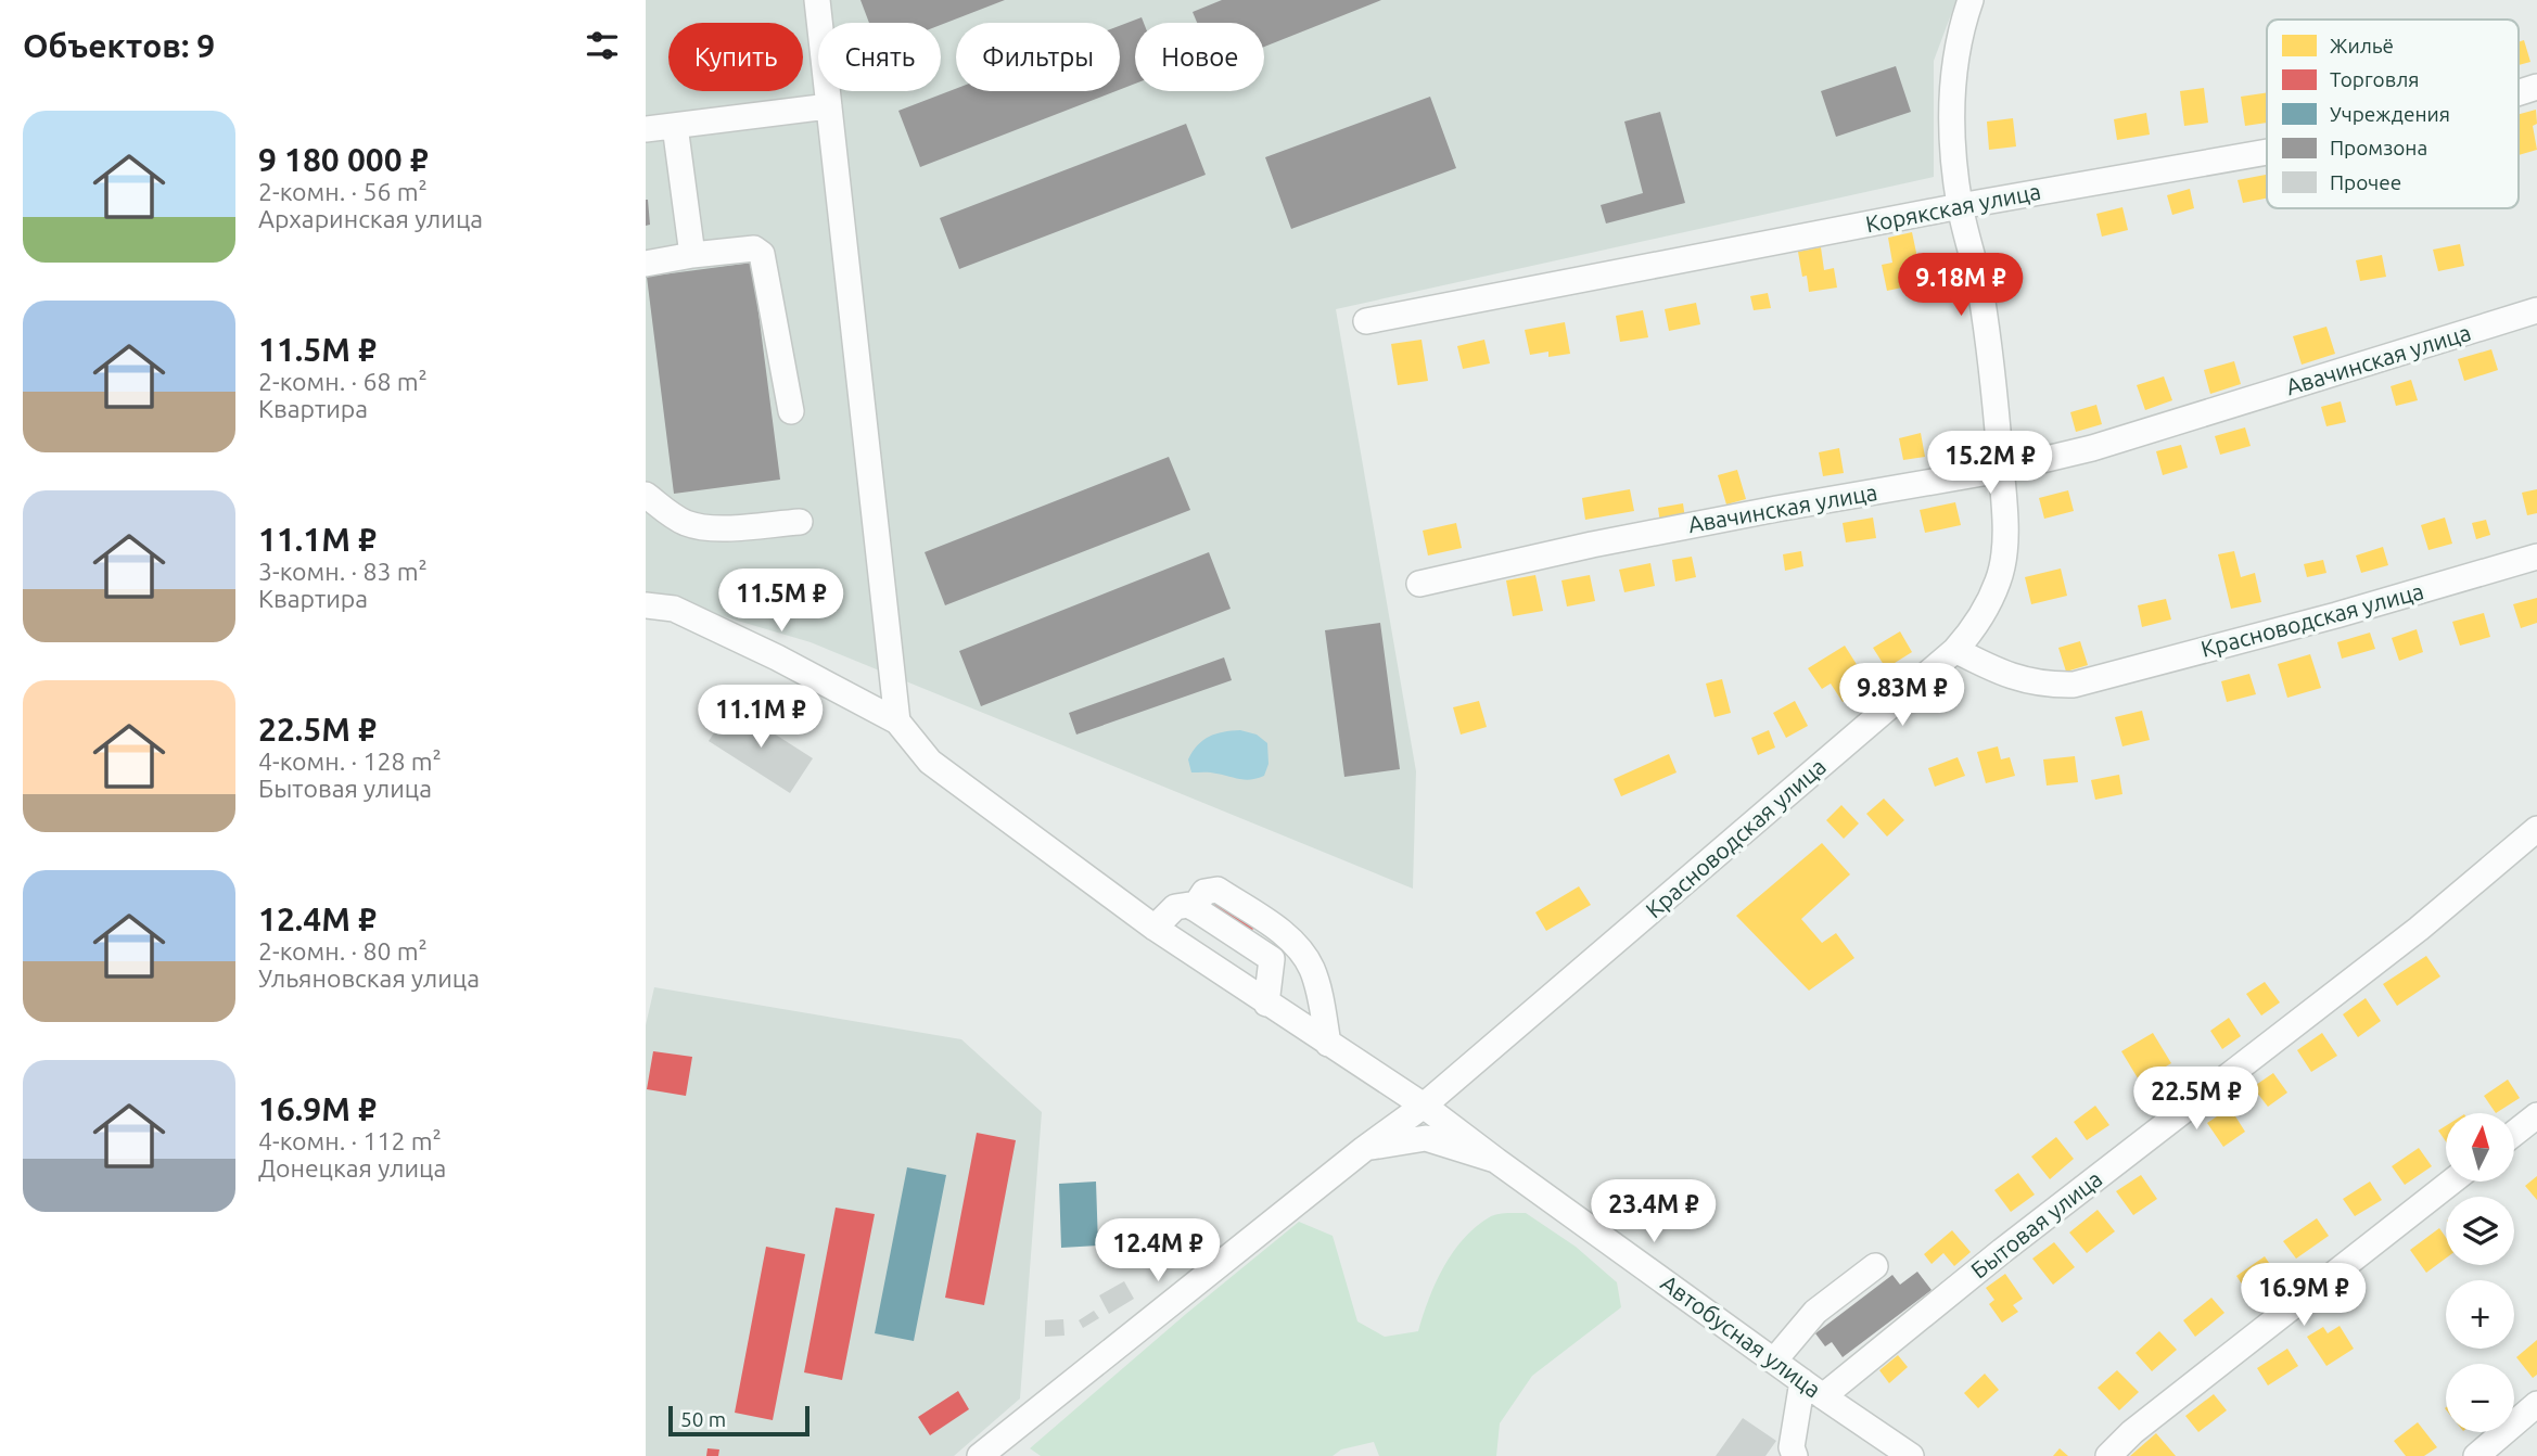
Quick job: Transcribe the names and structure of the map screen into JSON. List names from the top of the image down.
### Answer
{
  "streets": {
    "street": [
      "Корякская улица",
      "Авачинская улица",
      "Красноводская улица",
      "Бытовая улица",
      "Автобусная улица"
    ]
  },
  "crossings": [
    ["Красноводская улица", "Автобусная улица"],
    ["Бытовая улица", "Автобусная улица"]
  ],
  "legend": [
    "Жильё",
    "Торговля",
    "Учреждения",
    "Промзона",
    "Прочее"
  ],
  "scale_bar": "50 m",
  "north": "top",
  "page": {
    "heading": "Объектов: 9",
    "chip": [
      "Купить",
      "Снять",
      "Фильтры",
      "Новое"
    ],
    "list": [
      {
        "name": "9 180 000 ₽",
        "note": "2-комн. · 56 m² · Архаринская улица"
      },
      {
        "name": "11.5M ₽",
        "note": "2-комн. · 68 m² · Квартира"
      },
      {
        "name": "11.1M ₽",
        "note": "3-комн. · 83 m² · Квартира"
      },
      {
        "name": "22.5M ₽",
        "note": "4-комн. · 128 m² · Бытовая улица"
      },
      {
        "name": "12.4M ₽",
        "note": "2-комн. · 80 m² · Ульяновская улица"
      },
      {
        "name": "16.9M ₽",
        "note": "4-комн. · 112 m² · Донецкая улица"
      }
    ],
    "price": [
      "9.18M ₽",
      "15.2M ₽",
      "11.5M ₽",
      "9.83M ₽",
      "11.1M ₽",
      "22.5M ₽",
      "23.4M ₽",
      "12.4M ₽",
      "16.9M ₽"
    ],
    "map_buttons": ["+", "−"],
    "scale": "50 m"
  }
}
